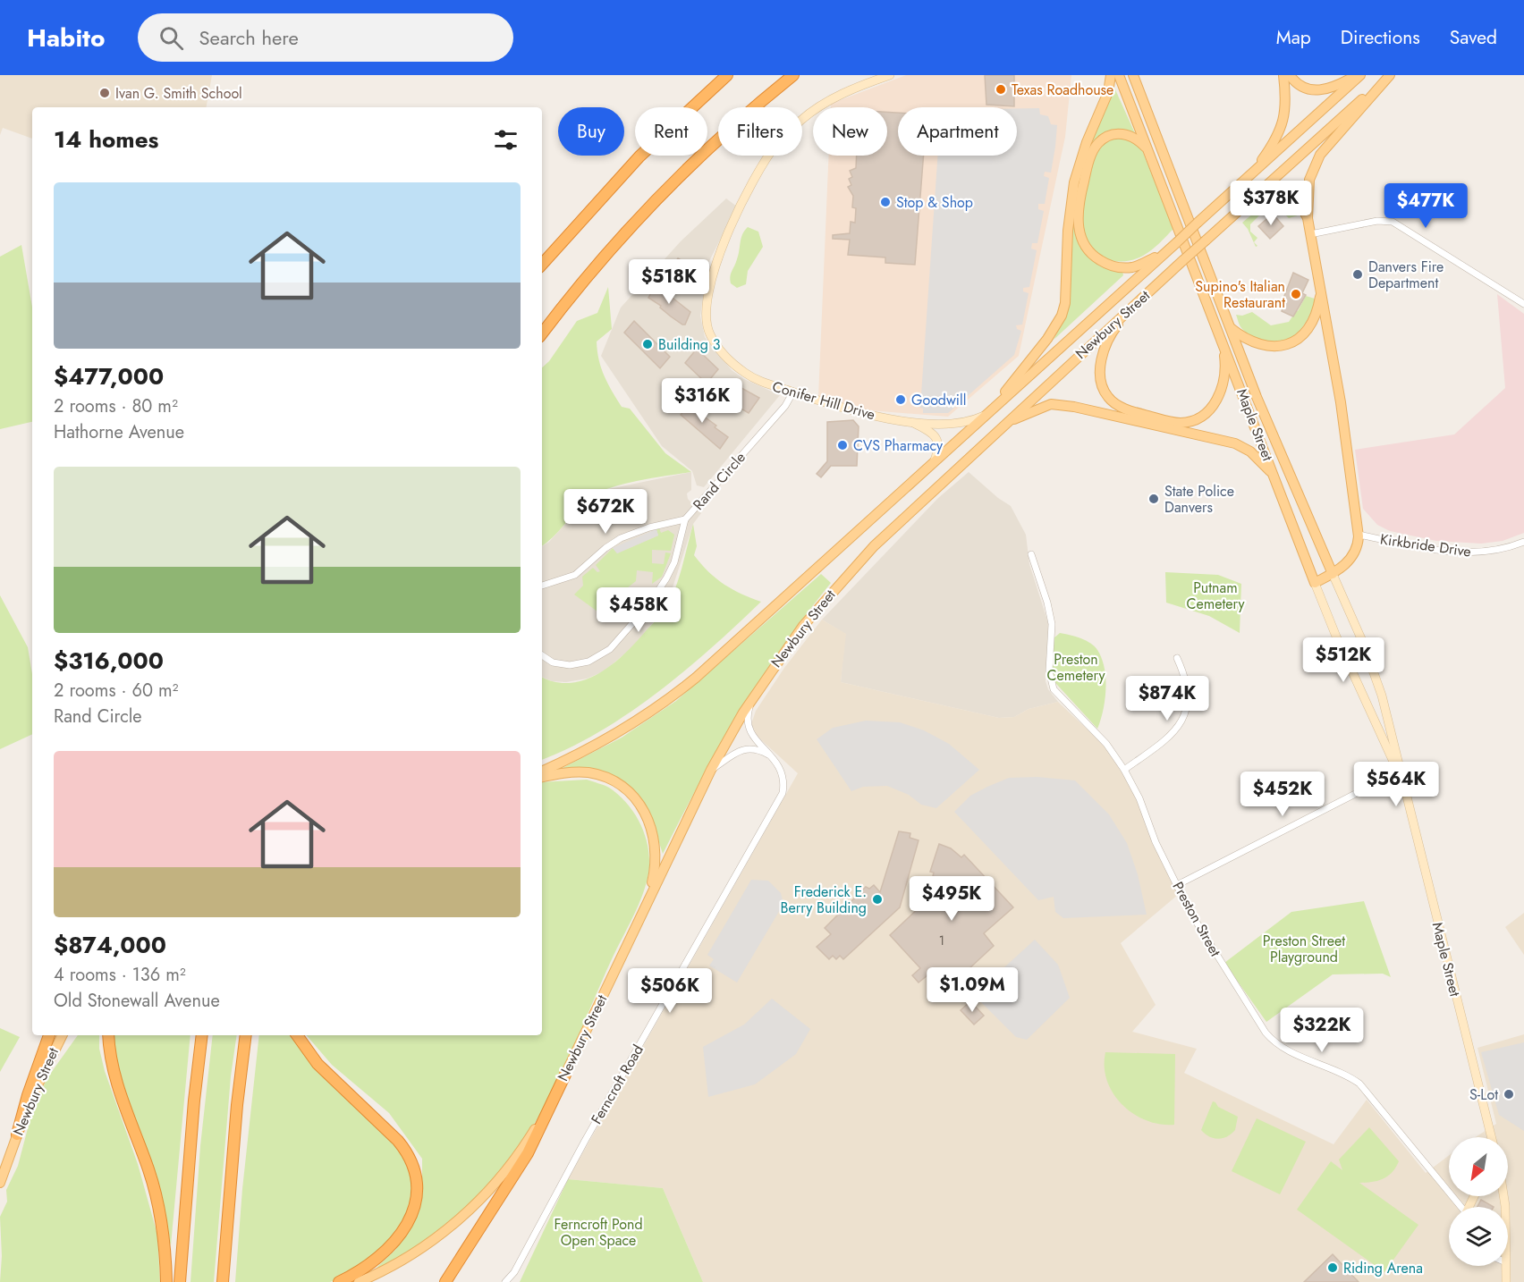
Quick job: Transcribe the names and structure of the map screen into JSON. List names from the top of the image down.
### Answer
{
  "streets": {
    "main road": ["Newbury Street", "Conifer Hill Drive", "Maple Street"],
    "street": [
      "Rand Circle",
      "Kirkbride Drive",
      "Preston Street",
      "Ferncroft Road"
    ]
  },
  "crossings": [
    ["Newbury Street", "Conifer Hill Drive"],
    ["Newbury Street", "Ferncroft Road"],
    ["Conifer Hill Drive", "Rand Circle"]
  ],
  "parks": [
    "Putnam Cemetery",
    "Preston Cemetery",
    "Preston Street Playground",
    "Ferncroft Pond Open Space"
  ],
  "places": [
    "Texas Roadhouse",
    "Ivan G. Smith School",
    "Stop & Shop",
    "Danvers Fire Department",
    "Supino's Italian Restaurant",
    "Building 3",
    "Goodwill",
    "CVS Pharmacy",
    "State Police Danvers",
    "Frederick E. Berry Building",
    "S-Lot",
    "Riding Arena"
  ],
  "house_numbers": ["1"],
  "north": "bottom left",
  "page": {
    "header": "Habito",
    "search": "Search here",
    "nav": ["Map", "Directions", "Saved"],
    "chip": [
      "Buy",
      "Rent",
      "Filters",
      "New",
      "Apartment"
    ],
    "heading": "14 homes",
    "list": [
      {
        "name": "$477,000",
        "note": "2 rooms · 80 m² · Hathorne Avenue"
      },
      {
        "name": "$316,000",
        "note": "2 rooms · 60 m² · Rand Circle"
      },
      {
        "name": "$874,000",
        "note": "4 rooms · 136 m² · Old Stonewall Avenue"
      }
    ],
    "price": [
      "$378K",
      "$477K",
      "$518K",
      "$316K",
      "$672K",
      "$458K",
      "$512K",
      "$874K",
      "$564K",
      "$452K",
      "$495K",
      "$1.09M",
      "$506K",
      "$322K"
    ]
  }
}
